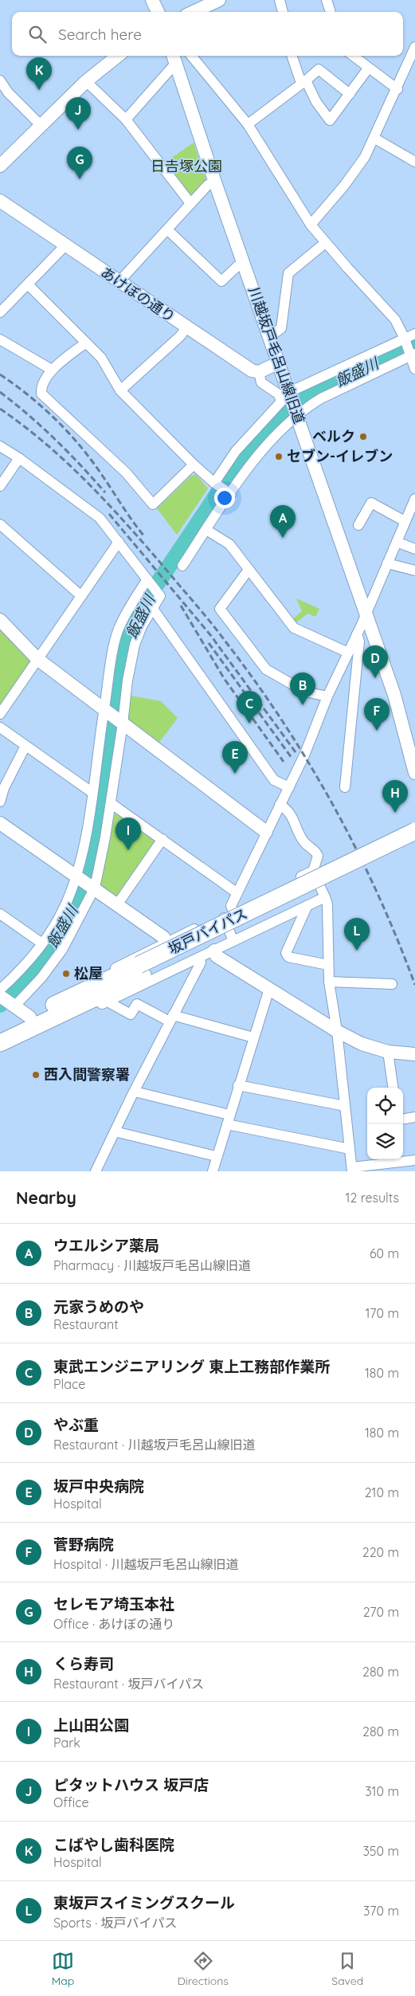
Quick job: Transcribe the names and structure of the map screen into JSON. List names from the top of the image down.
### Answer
{
  "streets": {
    "highway": ["坂戸バイパス"],
    "street": ["あけぼの通り", "川越坂戸毛呂山線旧道"]
  },
  "water": ["飯盛川"],
  "parks": ["日𠮷塚公園"],
  "places": [
    "ベルク",
    "セブン-イレブン",
    "松屋",
    "西入間警察署"
  ],
  "page": {
    "search": "Search here",
    "pins": [
      "K",
      "J",
      "G",
      "A",
      "D",
      "B",
      "C",
      "F",
      "E",
      "H",
      "I",
      "L"
    ],
    "heading": ["Nearby", "12 results"],
    "list": [
      {
        "mark": "A",
        "name": "ウエルシア薬局",
        "note": "Pharmacy · 川越坂戸毛呂山線旧道",
        "value": "60 m"
      },
      {
        "mark": "B",
        "name": "元家うめのや",
        "note": "Restaurant",
        "value": "170 m"
      },
      {
        "mark": "C",
        "name": "東武エンジニアリング 東上工務部作業所",
        "note": "Place",
        "value": "180 m"
      },
      {
        "mark": "D",
        "name": "やぶ重",
        "note": "Restaurant · 川越坂戸毛呂山線旧道",
        "value": "180 m"
      },
      {
        "mark": "E",
        "name": "坂戸中央病院",
        "note": "Hospital",
        "value": "210 m"
      },
      {
        "mark": "F",
        "name": "菅野病院",
        "note": "Hospital · 川越坂戸毛呂山線旧道",
        "value": "220 m"
      },
      {
        "mark": "G",
        "name": "セレモア埼玉本社",
        "note": "Office · あけぼの通り",
        "value": "270 m"
      },
      {
        "mark": "H",
        "name": "くら寿司",
        "note": "Restaurant · 坂戸バイパス",
        "value": "280 m"
      },
      {
        "mark": "I",
        "name": "上山田公園",
        "note": "Park",
        "value": "280 m"
      },
      {
        "mark": "J",
        "name": "ピタットハウス 坂戸店",
        "note": "Office",
        "value": "310 m"
      },
      {
        "mark": "K",
        "name": "こばやし歯科医院",
        "note": "Hospital",
        "value": "350 m"
      },
      {
        "mark": "L",
        "name": "東坂戸スイミングスクール",
        "note": "Sports · 坂戸バイパス",
        "value": "370 m"
      }
    ],
    "nav": ["Map", "Directions", "Saved"]
  }
}
